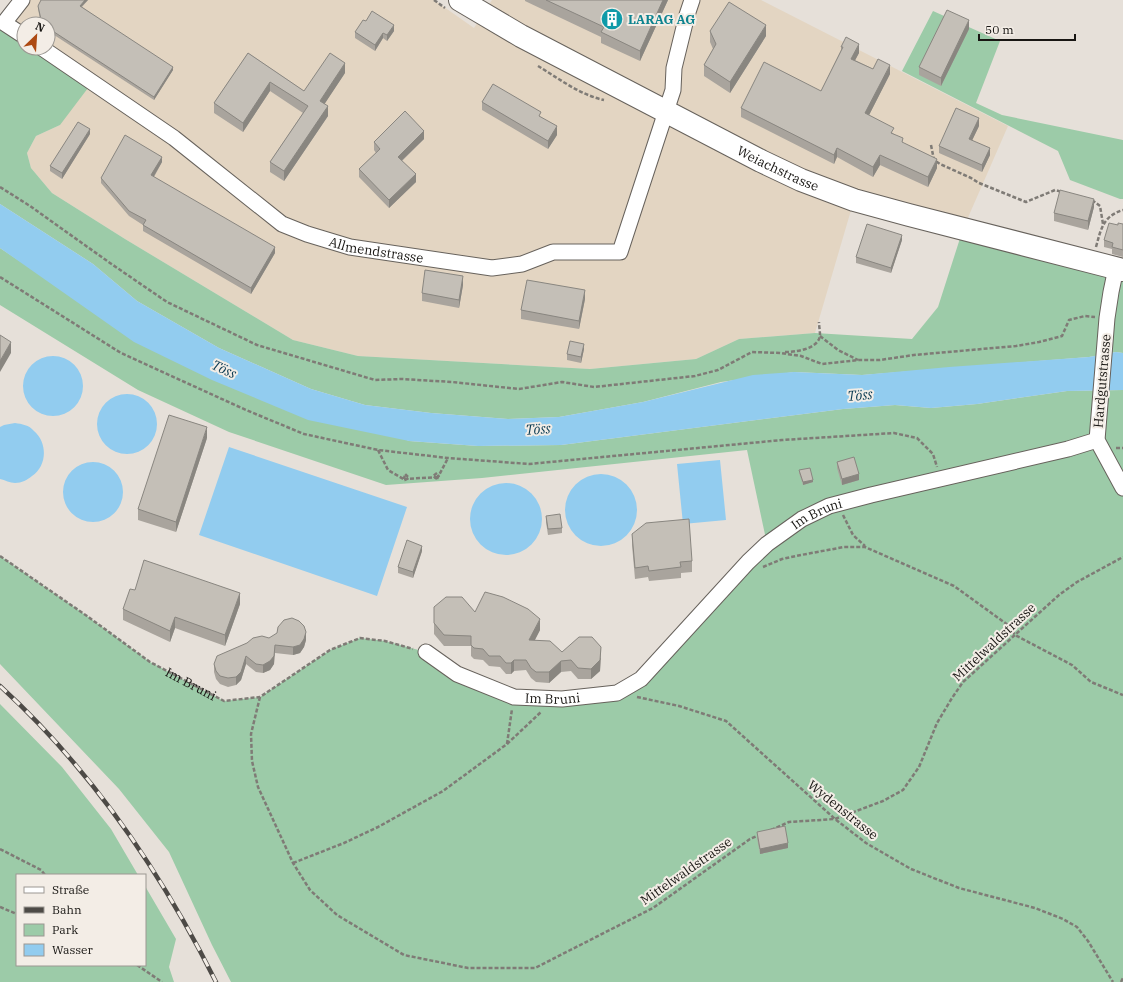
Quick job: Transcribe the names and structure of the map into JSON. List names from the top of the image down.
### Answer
{
  "streets": {
    "main road": ["Weiachstrasse"],
    "street": ["Allmendstrasse", "Hardgutstrasse", "Im Bruni"],
    "path": ["Mittelwaldstrasse", "Wydenstrasse"]
  },
  "crossings": [
    ["Weiachstrasse", "Allmendstrasse"],
    ["Weiachstrasse", "Hardgutstrasse"],
    ["Hardgutstrasse", "Im Bruni"],
    ["Im Bruni", "Mittelwaldstrasse"],
    ["Im Bruni", "Wydenstrasse"],
    ["Mittelwaldstrasse", "Wydenstrasse"]
  ],
  "water": ["Töss"],
  "places": {
    "building": ["LARAG AG"]
  },
  "legend": [
    "Straße",
    "Bahn",
    "Park",
    "Wasser"
  ],
  "scale_bar": "50 m",
  "north": "top right"
}
